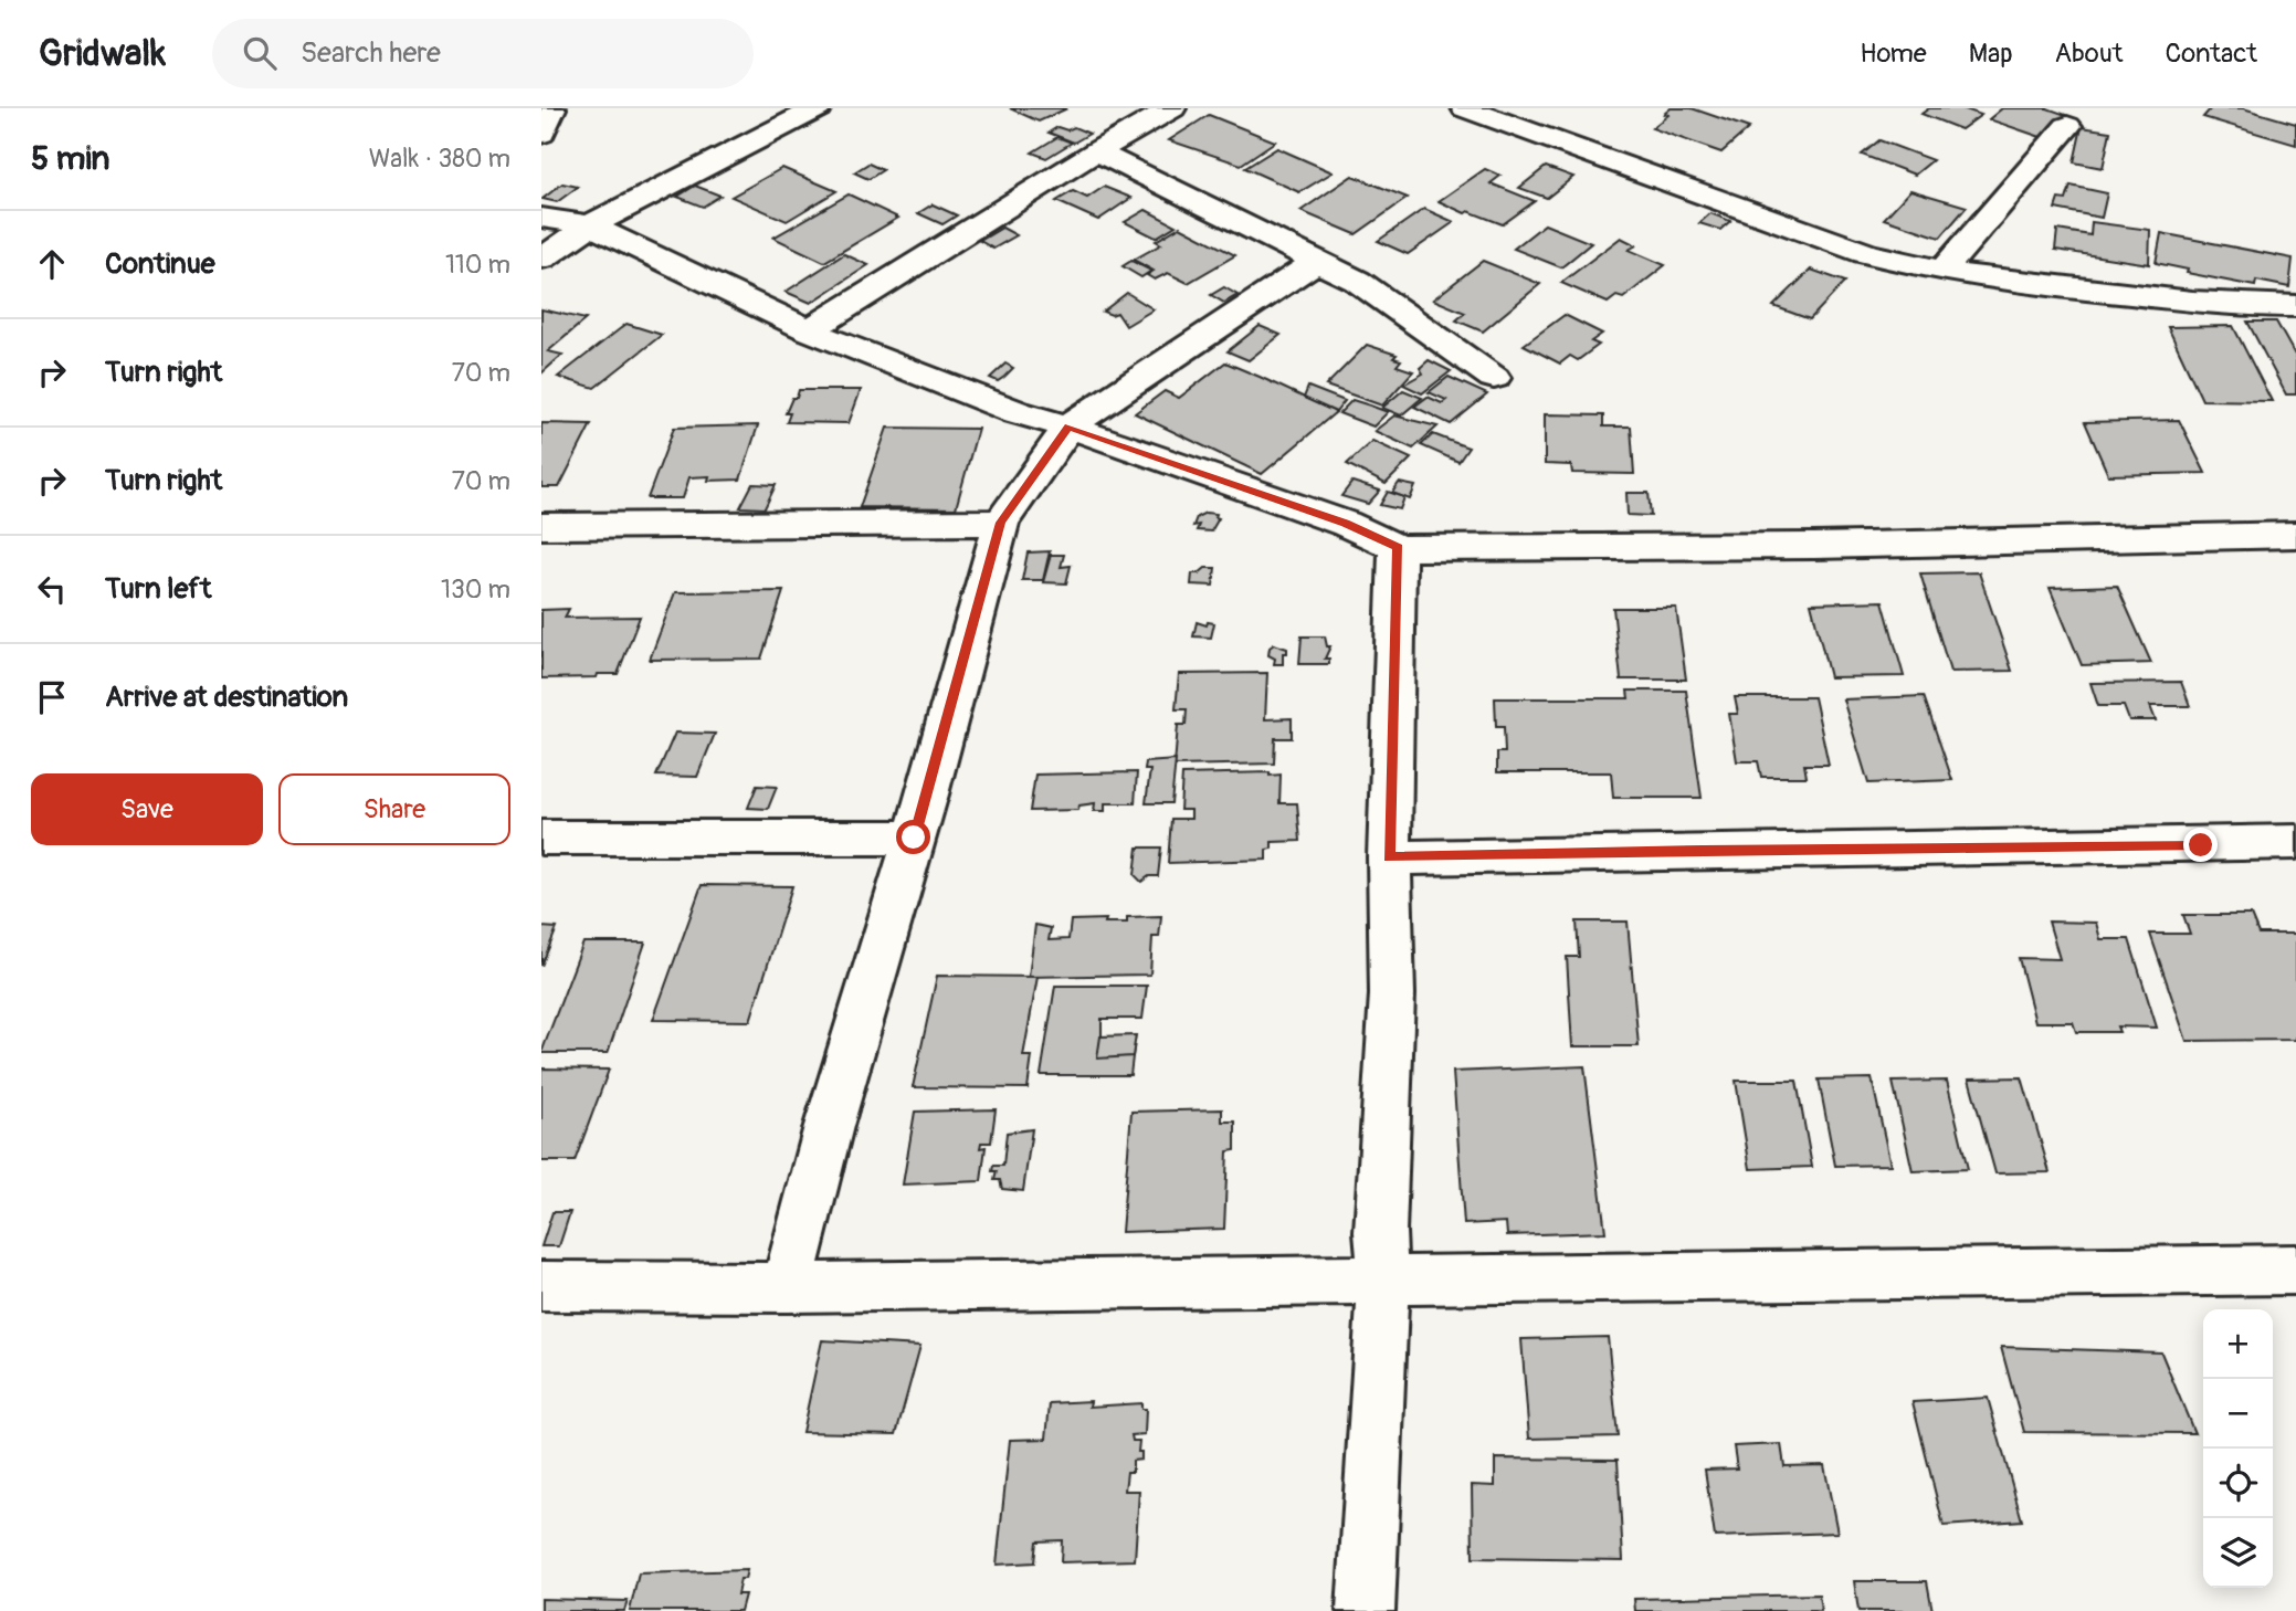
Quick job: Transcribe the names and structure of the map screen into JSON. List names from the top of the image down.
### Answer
{
  "page": {
    "header": "Gridwalk",
    "search": "Search here",
    "nav": [
      "Home",
      "Map",
      "About",
      "Contact"
    ],
    "heading": ["5 min", "Walk · 380 m"],
    "list": [
      ["Continue", "110 m"],
      ["Turn right", "70 m"],
      ["Turn right", "70 m"],
      ["Turn left", "130 m"],
      "Arrive at destination"
    ],
    "buttons": ["Save", "Share"],
    "map_buttons": ["+", "−"]
  }
}
